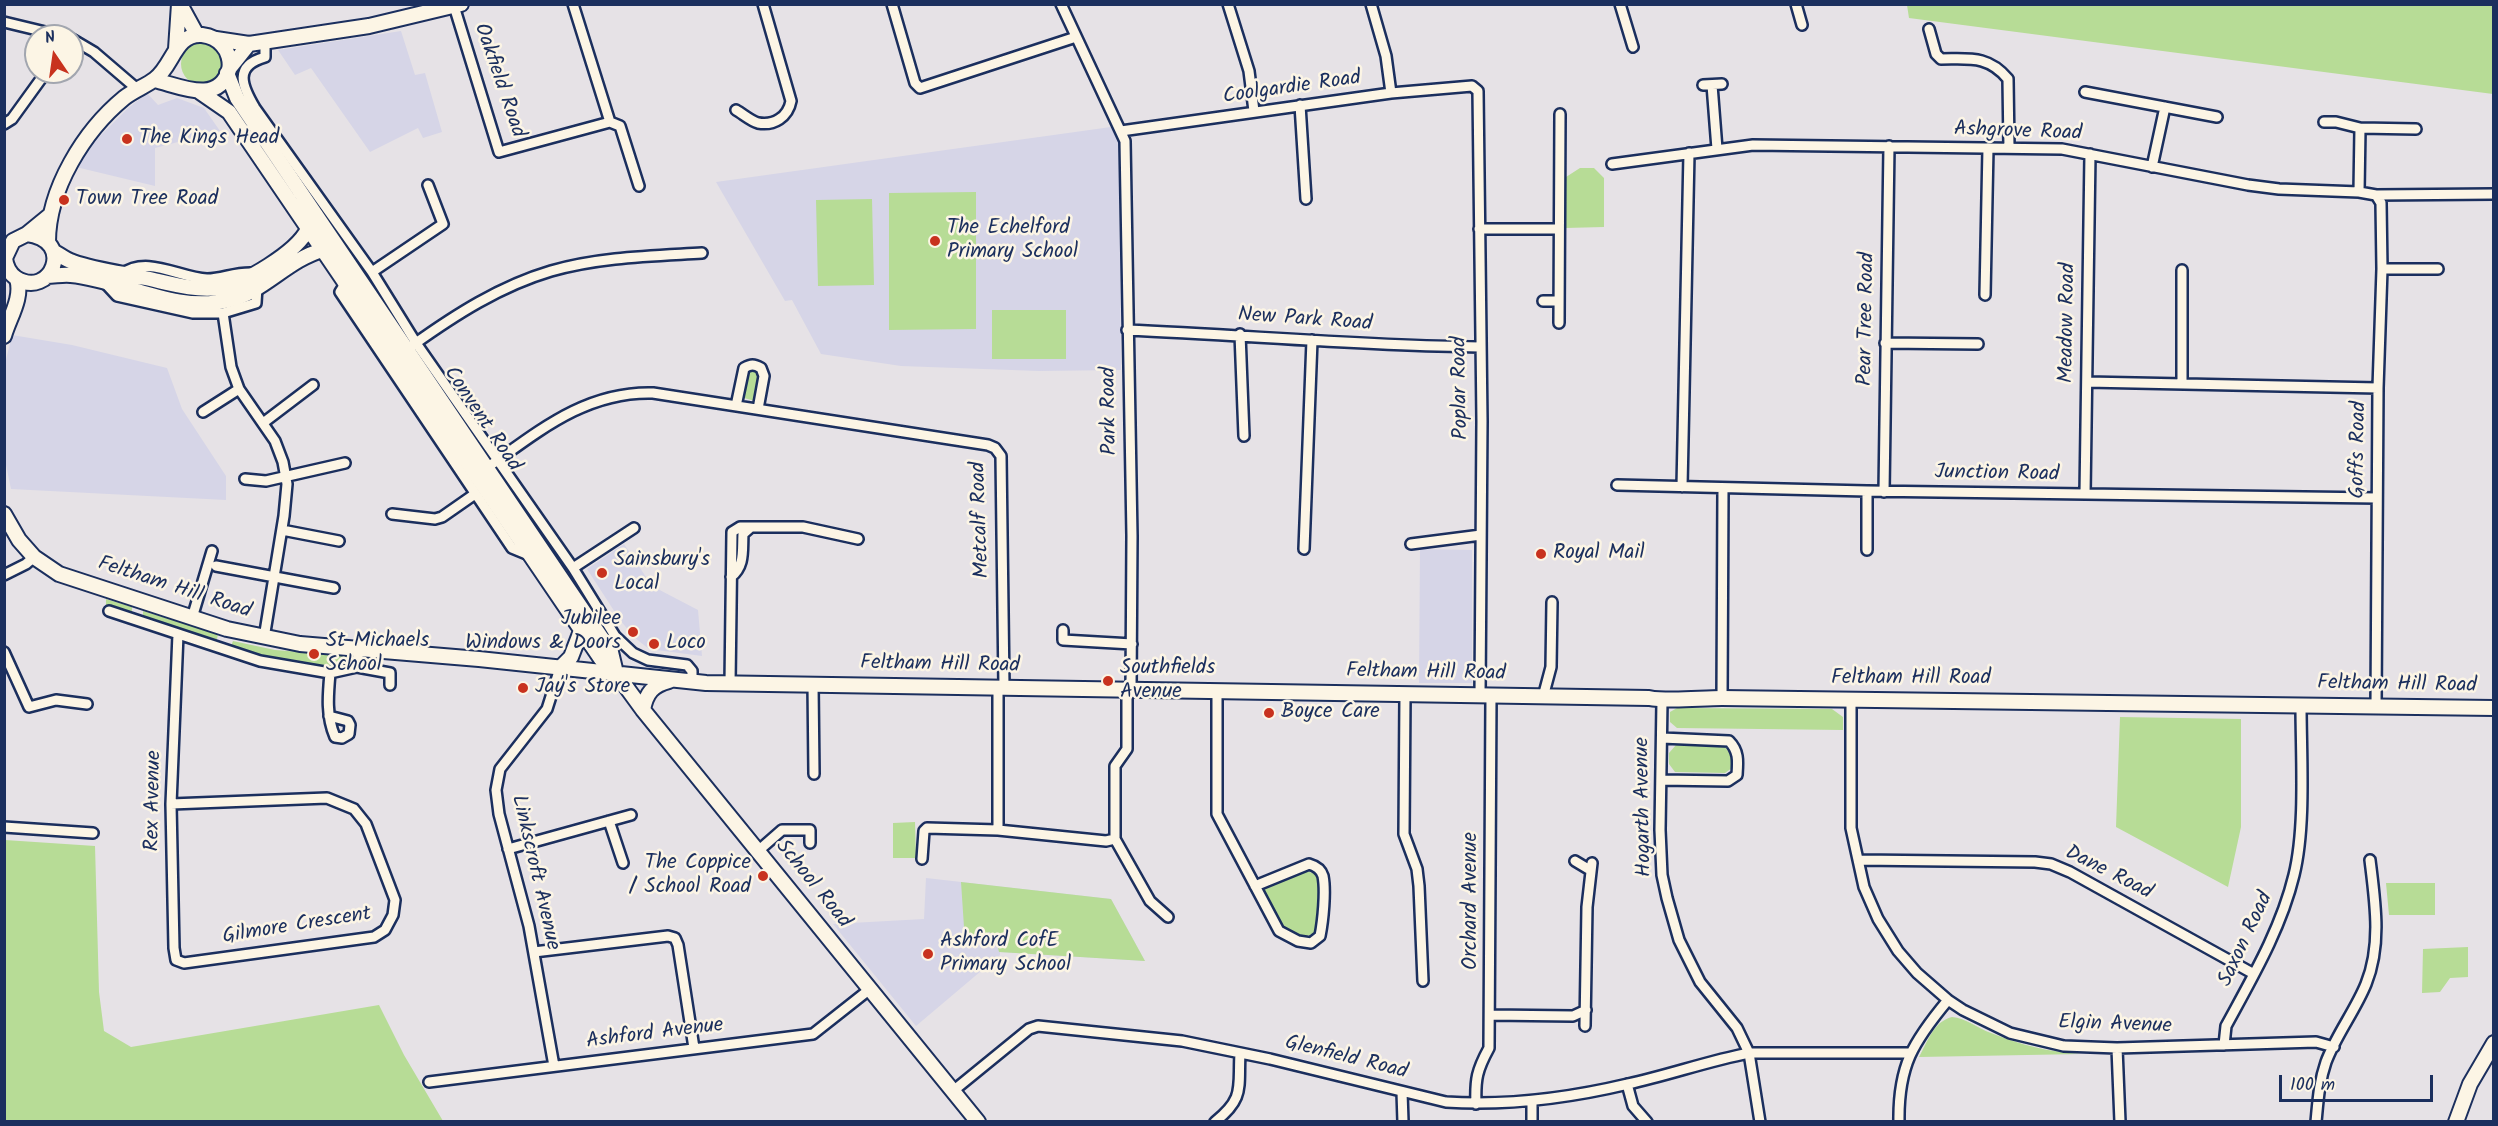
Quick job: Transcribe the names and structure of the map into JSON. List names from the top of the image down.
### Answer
{
  "streets": {
    "main road": ["Convent Road", "Feltham Hill Road", "School Road"],
    "street": [
      "Oakfield Road",
      "Coolgardie Road",
      "Ashgrove Road",
      "Pear Tree Road",
      "New Park Road",
      "Meadow Road",
      "Poplar Road",
      "Park Road",
      "Goffs Road",
      "Junction Road",
      "Metcalf Road",
      "Rex Avenue",
      "Hogarth Avenue",
      "Linkscroft Avenue",
      "Dane Road",
      "Orchard Avenue",
      "Gilmore Crescent",
      "Saxon Road",
      "Elgin Avenue",
      "Ashford Avenue",
      "Glenfield Road"
    ]
  },
  "crossings": [
    ["Coolgardie Road", "Poplar Road"],
    ["Coolgardie Road", "Park Road"],
    ["Ashgrove Road", "Pear Tree Road"],
    ["Ashgrove Road", "Meadow Road"],
    ["Ashgrove Road", "Goffs Road"],
    ["Pear Tree Road", "Junction Road"],
    ["New Park Road", "Poplar Road"],
    ["New Park Road", "Park Road"],
    ["Meadow Road", "Junction Road"],
    ["Poplar Road", "Feltham Hill Road"],
    ["Poplar Road", "Orchard Avenue"],
    ["Park Road", "Feltham Hill Road"],
    ["Convent Road", "Metcalf Road"],
    ["Convent Road", "Feltham Hill Road"],
    ["Convent Road", "School Road"],
    ["Goffs Road", "Junction Road"],
    ["Goffs Road", "Feltham Hill Road"],
    ["Metcalf Road", "Feltham Hill Road"],
    ["Feltham Hill Road", "Rex Avenue"],
    ["Feltham Hill Road", "Hogarth Avenue"],
    ["Feltham Hill Road", "Linkscroft Avenue"],
    ["Feltham Hill Road", "School Road"],
    ["Feltham Hill Road", "Orchard Avenue"],
    ["Feltham Hill Road", "Saxon Road"],
    ["Feltham Hill Road", "Elgin Avenue"],
    ["Rex Avenue", "Gilmore Crescent"],
    ["Hogarth Avenue", "Glenfield Road"],
    ["Linkscroft Avenue", "Ashford Avenue"],
    ["Dane Road", "Saxon Road"],
    ["Dane Road", "Elgin Avenue"],
    ["School Road", "Ashford Avenue"],
    ["School Road", "Glenfield Road"],
    ["Orchard Avenue", "Glenfield Road"],
    ["Saxon Road", "Elgin Avenue"]
  ],
  "places": [
    "The Kings Head",
    "Town Tree Road",
    "The Echelford Primary School",
    "Royal Mail",
    "Sainsbury's Local",
    "Jubilee Windows & Doors",
    "Loco",
    "St Michaels School",
    "Southfields Avenue",
    "Jay's Store",
    "Boyce Care",
    "The Coppice / School Road",
    "Ashford CofE Primary School"
  ],
  "scale_bar": "100 m",
  "north": "top"
}
